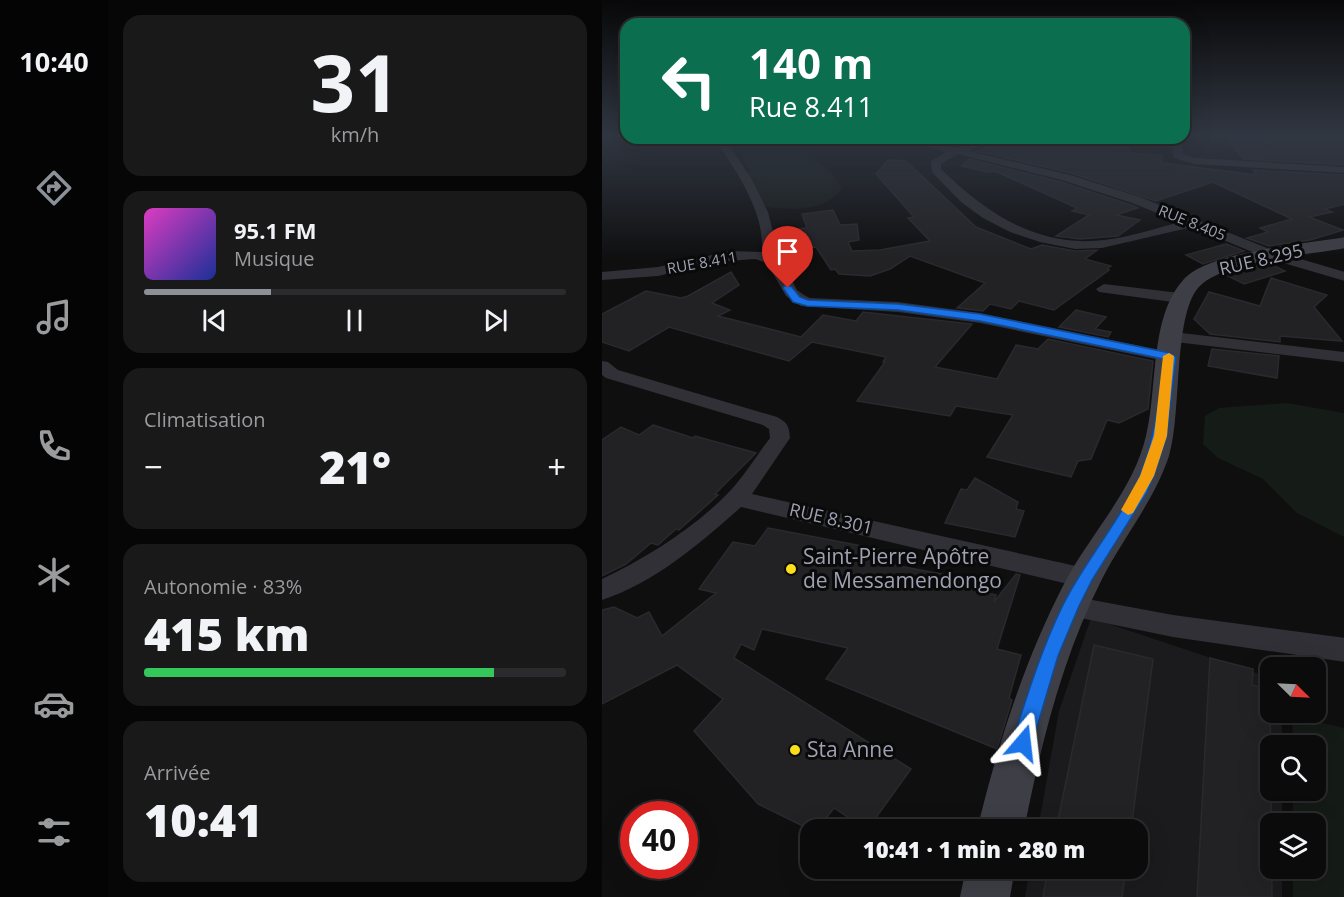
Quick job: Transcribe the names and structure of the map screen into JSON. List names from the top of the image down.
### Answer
{
  "streets": {
    "street": [
      "RUE 8.405",
      "RUE 8.295",
      "RUE 8.411",
      "RUE 8.301"
    ]
  },
  "crossings": [
    ["RUE 8.405", "RUE 8.295"]
  ],
  "places": ["Saint-Pierre Apôtre de Messamendongo", "Sta Anne"],
  "north": "bottom right",
  "page": {
    "tabs": "10:40",
    "tile": [
      ["31", "km/h"],
      "Climatisation",
      ["Autonomie · 83%", "415 km"],
      ["Arrivée", "10:41"]
    ],
    "turn": ["140 m", "Rue 8.411"],
    "song": ["95.1 FM", "Musique"],
    "heat": ["−", "21°", "+"],
    "limit": "40",
    "trip": "10:41 · 1 min · 280 m"
  }
}
